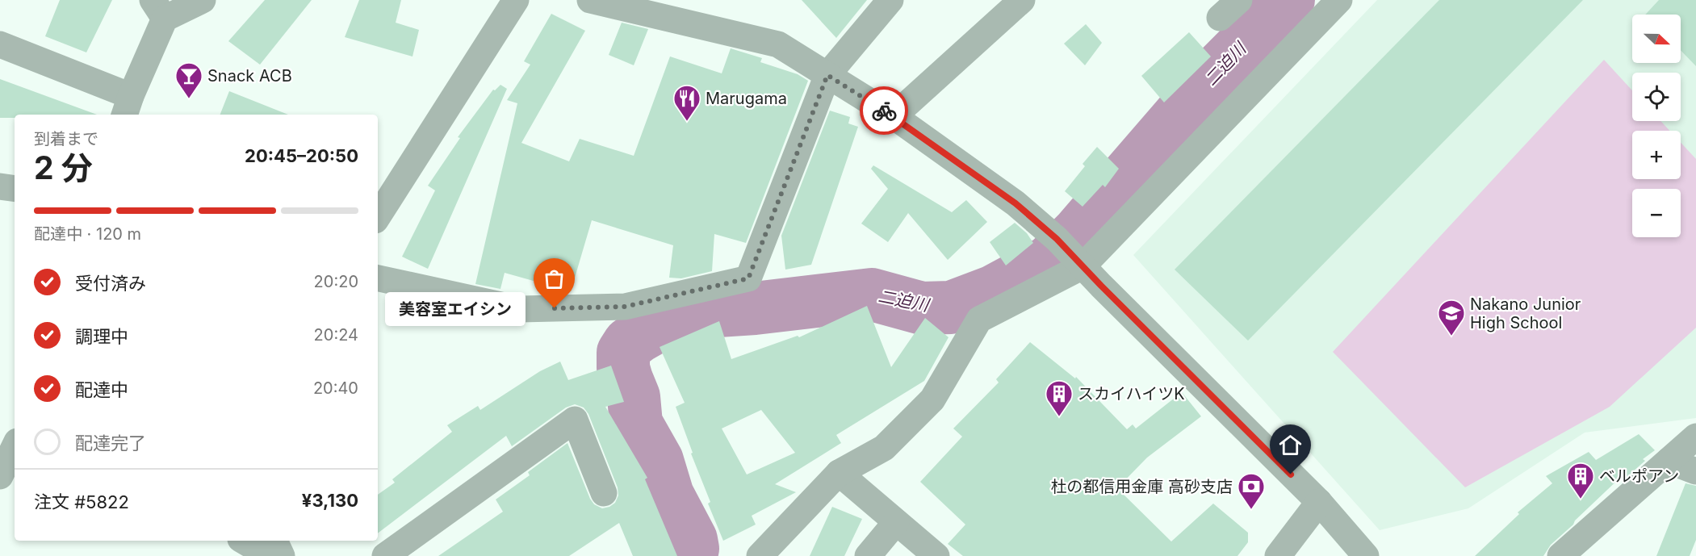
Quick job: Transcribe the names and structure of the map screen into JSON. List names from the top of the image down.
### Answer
{
  "water": ["二迫川"],
  "places": {
    "bar": ["Snack ACB"],
    "restaurant": ["Marugama"],
    "other": ["美容室エイシン"],
    "school or university": ["Nakano Junior High School"],
    "building": ["スカイハイツK", "ベルポアン"],
    "bank": ["杜の都信用金庫 高砂支店"]
  },
  "north": "right",
  "page": {
    "map_buttons": ["+", "−"],
    "heading": ["2 分", "到着まで", "20:45–20:50"],
    "panel": ["注文 #5822", "¥3,130"],
    "bar": "配達中 · 120 m",
    "list": [
      ["受付済み", "20:20"],
      ["調理中", "20:24"],
      ["配達中", "20:40"],
      "配達完了"
    ],
    "bubble": "美容室エイシン"
  }
}
